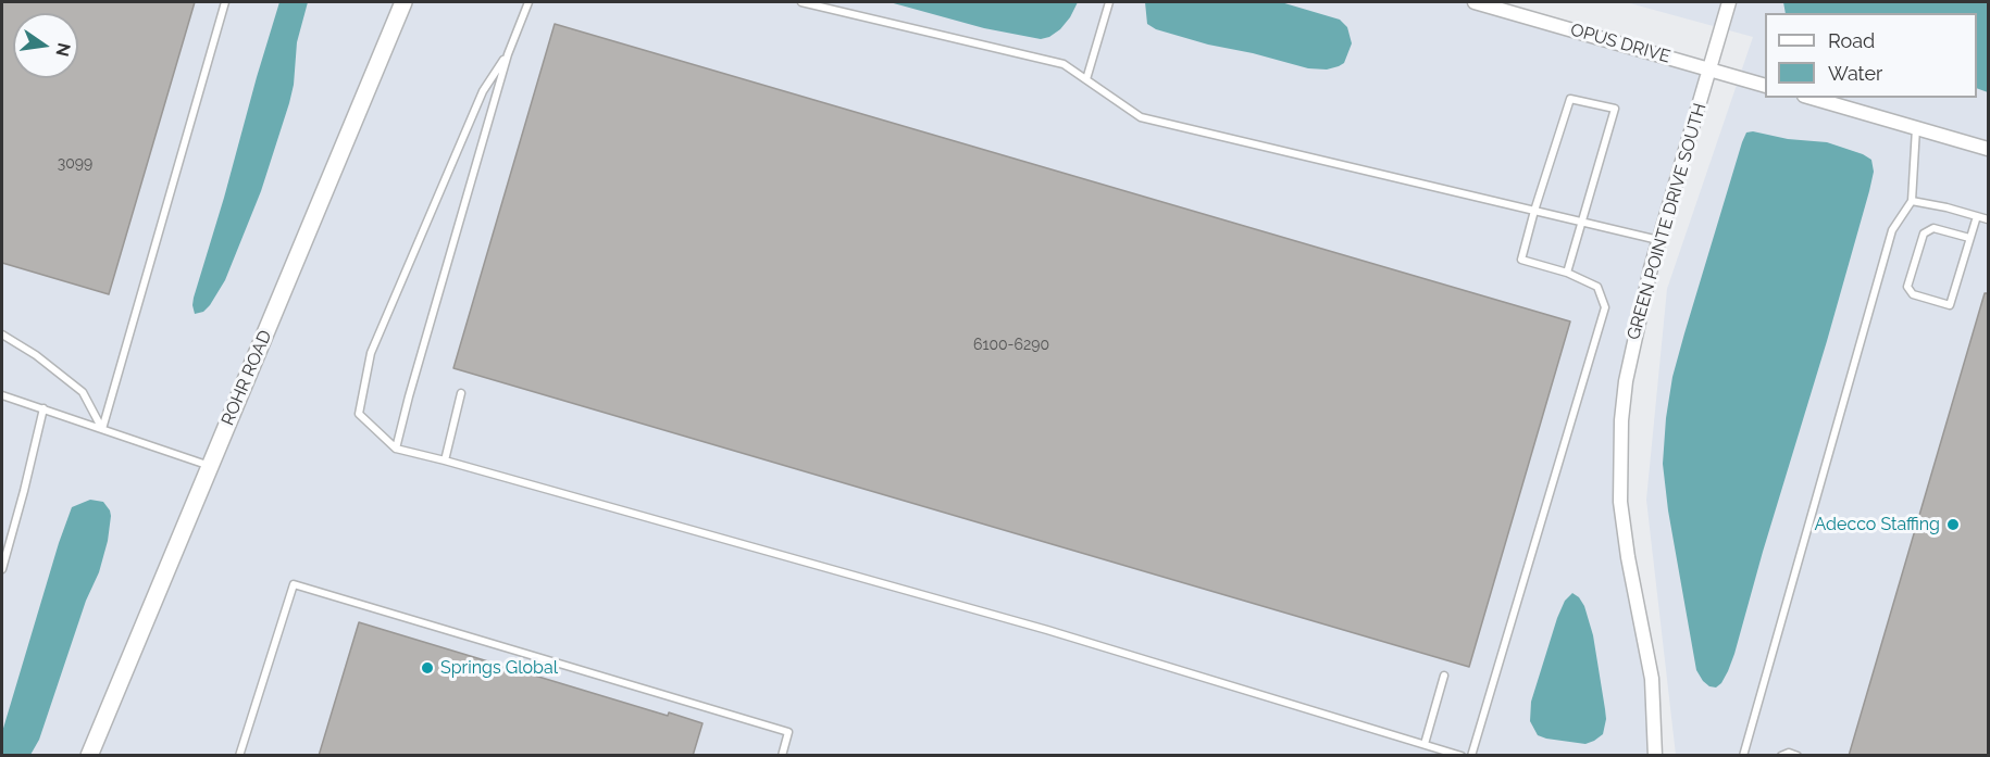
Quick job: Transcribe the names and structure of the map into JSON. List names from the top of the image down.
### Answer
{
  "streets": {
    "street": ["OPUS DRIVE", "GREEN POINTE DRIVE SOUTH", "ROHR ROAD"]
  },
  "crossings": [
    ["OPUS DRIVE", "GREEN POINTE DRIVE SOUTH"]
  ],
  "places": ["Adecco Staffing", "Springs Global"],
  "house_numbers": ["3099", "6100-6290"],
  "legend": ["Road", "Water"],
  "north": "right"
}
